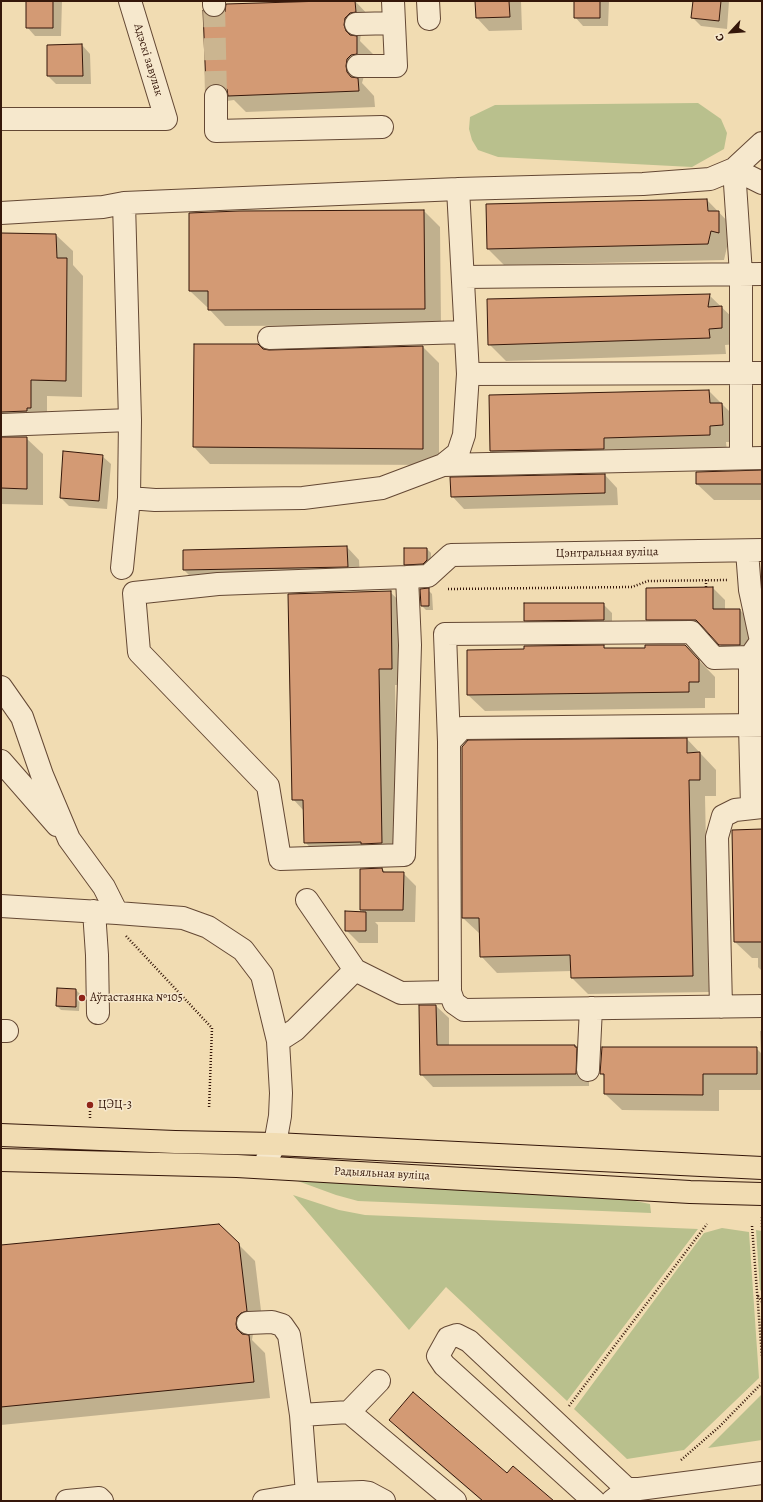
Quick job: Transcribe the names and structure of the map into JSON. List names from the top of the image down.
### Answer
{
  "streets": {
    "main road": ["Радыяльная вуліца"],
    "street": ["Адэскі завулак", "Цэнтральная вуліца"]
  },
  "places": ["Аўтастаянка №105", "ЦЭЦ-3"],
  "north": "bottom left"
}
